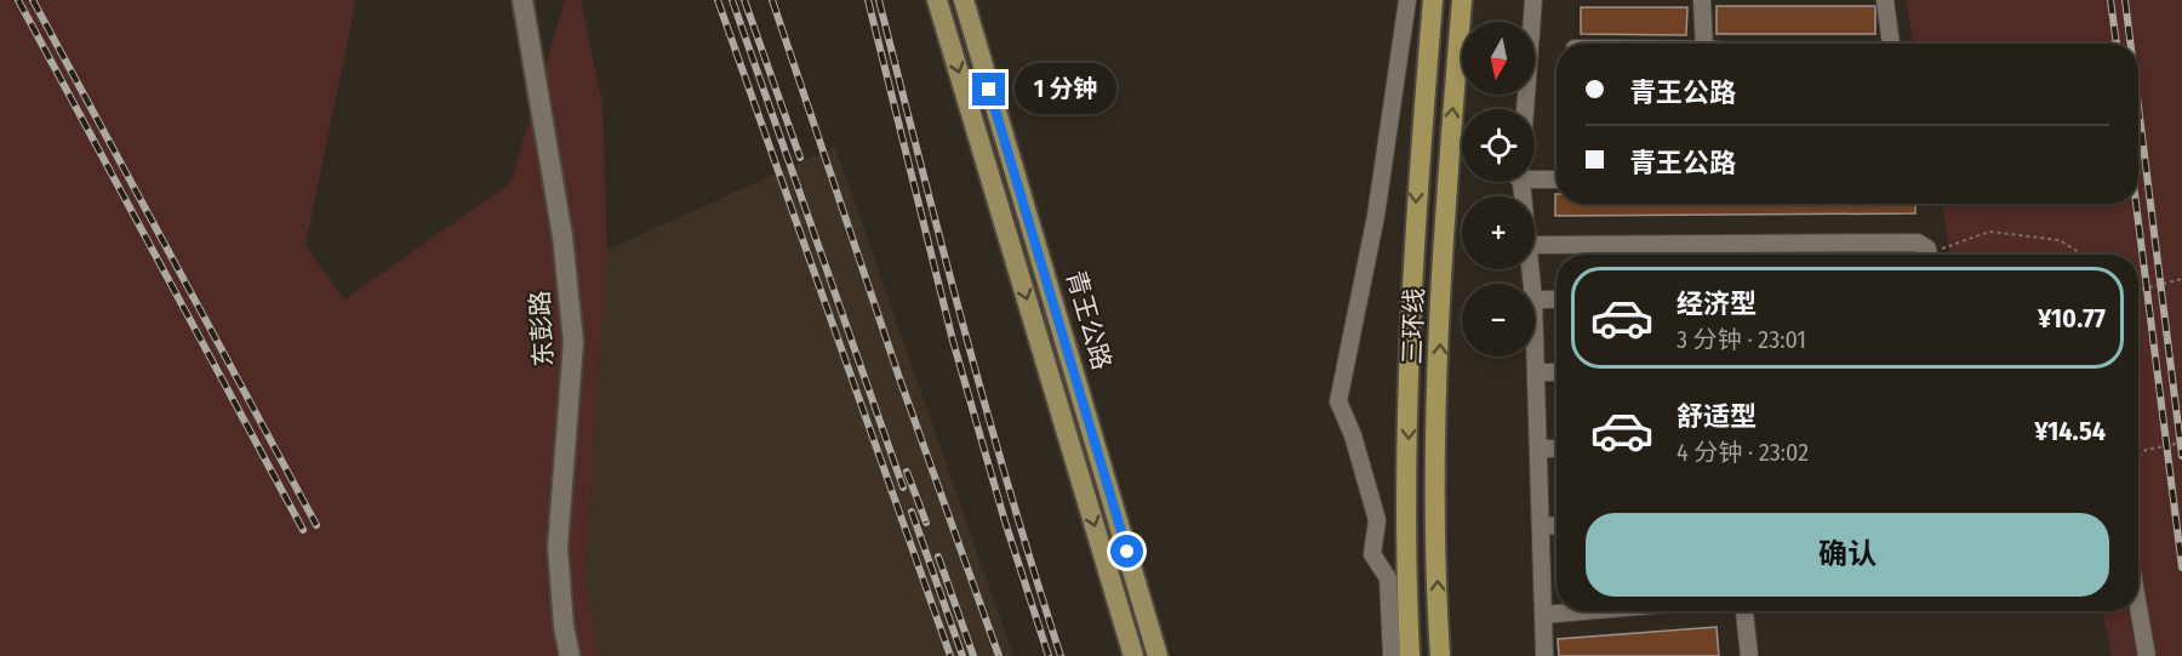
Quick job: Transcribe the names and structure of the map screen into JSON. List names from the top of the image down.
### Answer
{
  "streets": {
    "highway": ["三环线"],
    "main road": ["青王公路"],
    "street": ["东彭路"]
  },
  "north": "bottom",
  "page": {
    "map_buttons": ["+", "−"],
    "banner": ["青王公路", "青王公路"],
    "bubble": "1 分钟",
    "list": [
      {
        "name": "经济型",
        "note": "3 分钟 · 23:01",
        "value": "¥10.77"
      },
      {
        "name": "舒适型",
        "note": "4 分钟 · 23:02",
        "value": "¥14.54"
      }
    ],
    "buttons": "确认"
  }
}
